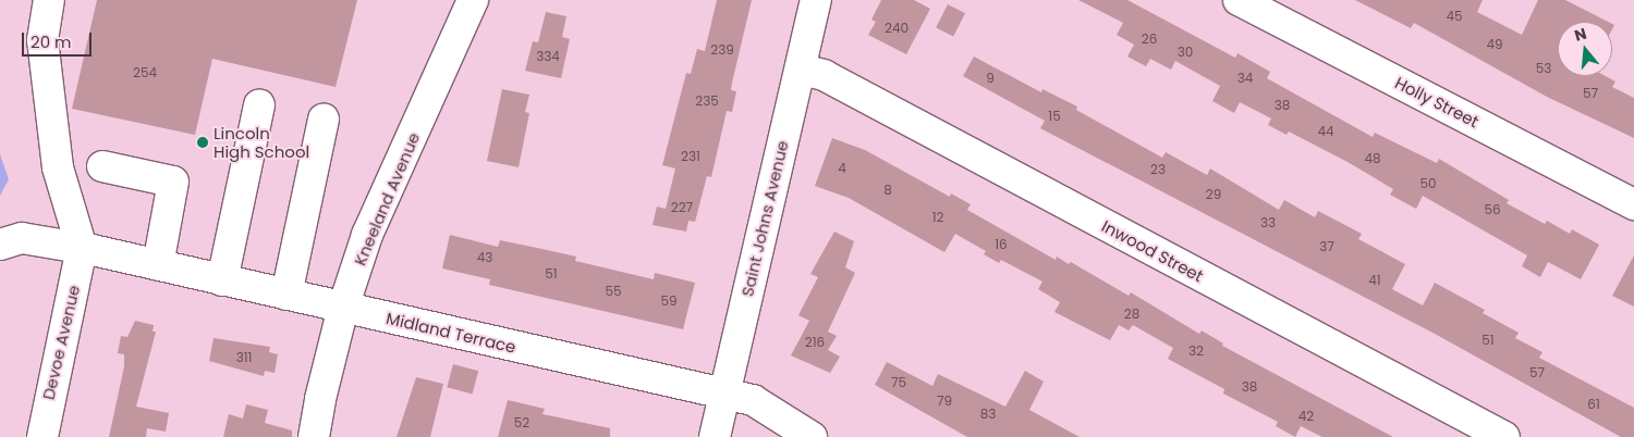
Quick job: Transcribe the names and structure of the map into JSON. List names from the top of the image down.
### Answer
{
  "streets": {
    "street": [
      "Holly Street",
      "Kneeland Avenue",
      "Saint Johns Avenue",
      "Inwood Street",
      "Midland Terrace",
      "Devoe Avenue"
    ]
  },
  "crossings": [
    ["Kneeland Avenue", "Midland Terrace"],
    ["Saint Johns Avenue", "Inwood Street"],
    ["Saint Johns Avenue", "Midland Terrace"],
    ["Midland Terrace", "Devoe Avenue"]
  ],
  "places": ["Lincoln High School"],
  "house_numbers": [
    "45",
    "240",
    "26",
    "49",
    "239",
    "30",
    "334",
    "53",
    "254",
    "9",
    "34",
    "57",
    "235",
    "38",
    "15",
    "44",
    "231",
    "48",
    "4",
    "23",
    "50",
    "8",
    "29",
    "227",
    "56",
    "12",
    "33",
    "16",
    "37",
    "43",
    "51",
    "41",
    "55",
    "59",
    "28",
    "51",
    "216",
    "32",
    "311",
    "57",
    "75",
    "38",
    "79",
    "61",
    "83",
    "42",
    "52"
  ],
  "scale_bar": "20 m",
  "north": "top"
}
